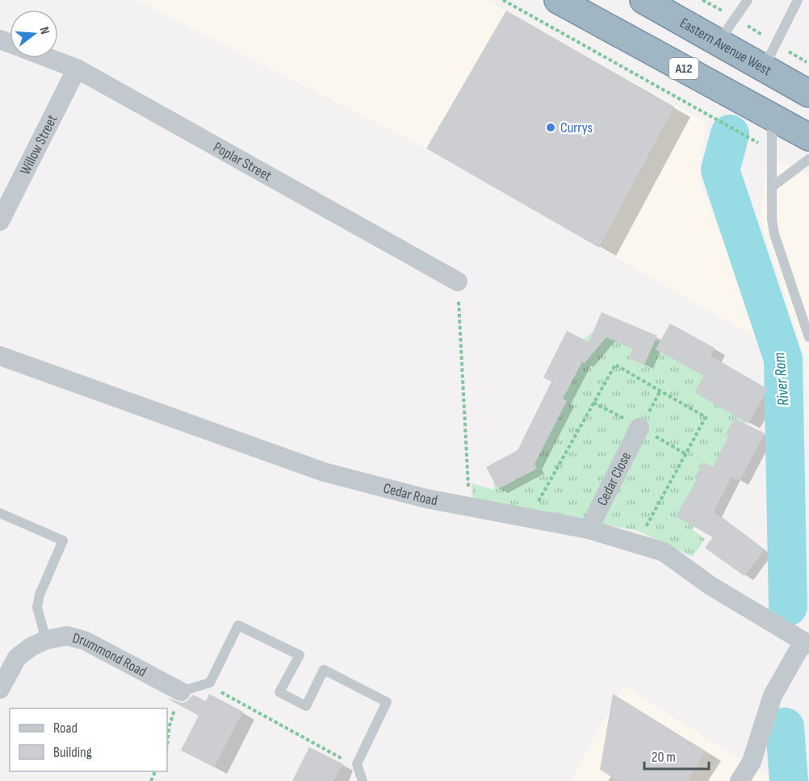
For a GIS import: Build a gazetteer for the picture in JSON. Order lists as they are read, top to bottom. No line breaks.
{"streets":{"highway":["Eastern Avenue West","A12"],"street":["Willow Street","Poplar Street","Cedar Close","Cedar Road","Drummond Road"]},"crossings":[["Willow Street","Poplar Street"],["Cedar Close","Cedar Road"]],"water":["River Rom"],"places":["Currys"],"legend":["Road","Building"],"scale_bar":"20 m","north":"right"}
